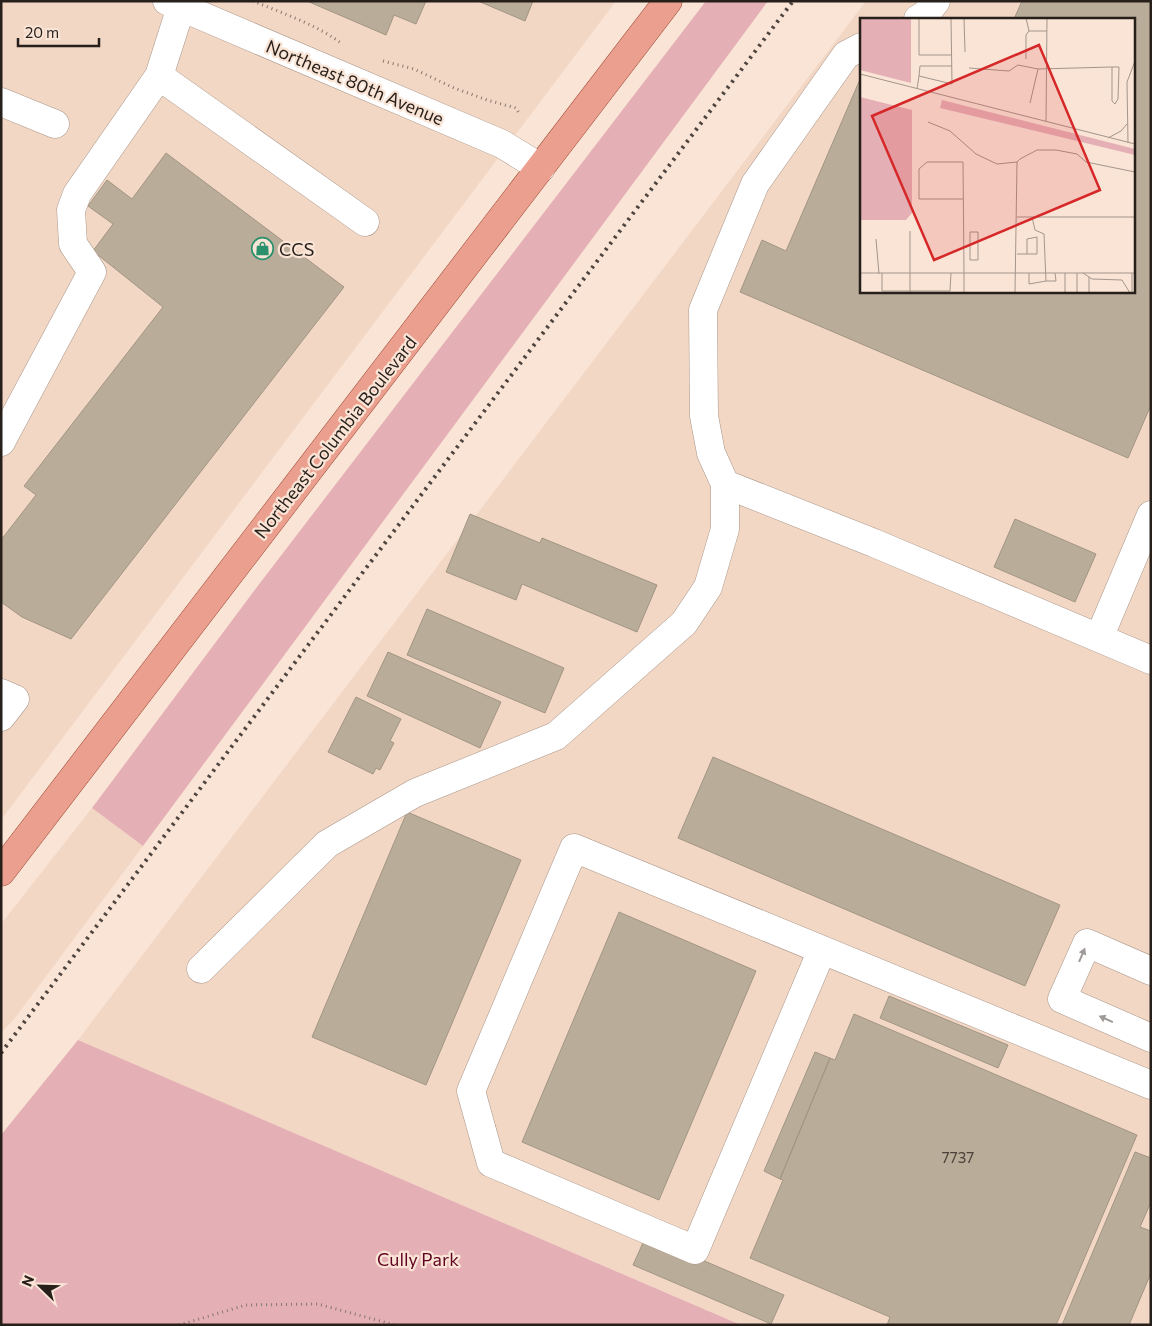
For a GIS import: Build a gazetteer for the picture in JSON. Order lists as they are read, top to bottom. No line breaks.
{"streets":{"main road":["Northeast Columbia Boulevard"],"street":["Northeast 80th Avenue"]},"crossings":[["Northeast 80th Avenue","Northeast Columbia Boulevard"]],"parks":["Cully Park"],"places":{"shop":["CCS"]},"house_numbers":["7737"],"scale_bar":"20 m","north":"top left"}
